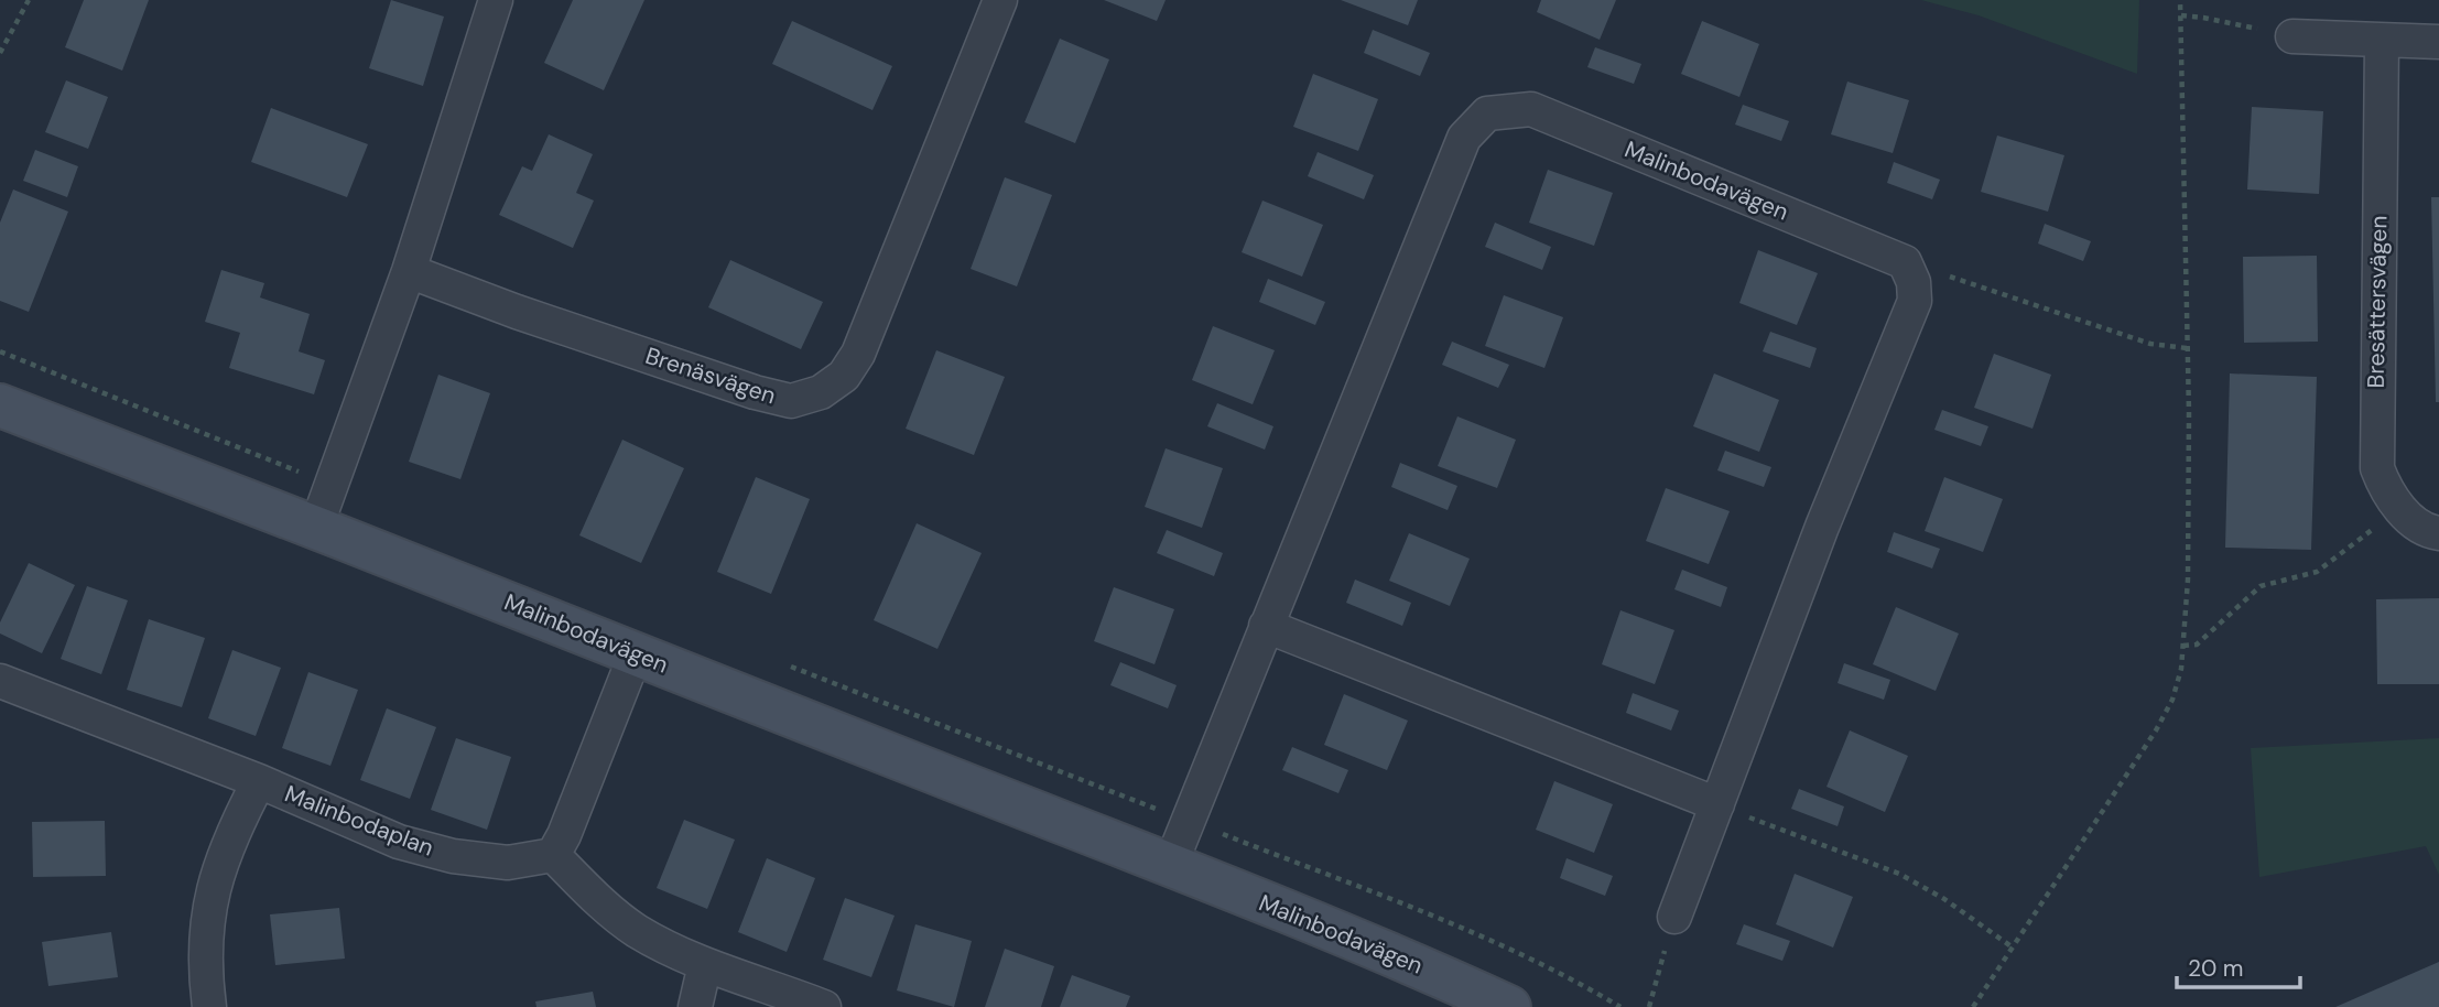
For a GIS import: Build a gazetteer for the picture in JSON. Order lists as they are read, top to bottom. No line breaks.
{"streets":{"street":["Malinbodavägen","Bresättersvägen","Brenäsvägen","Malinbodaplan"]},"scale_bar":"20 m"}
